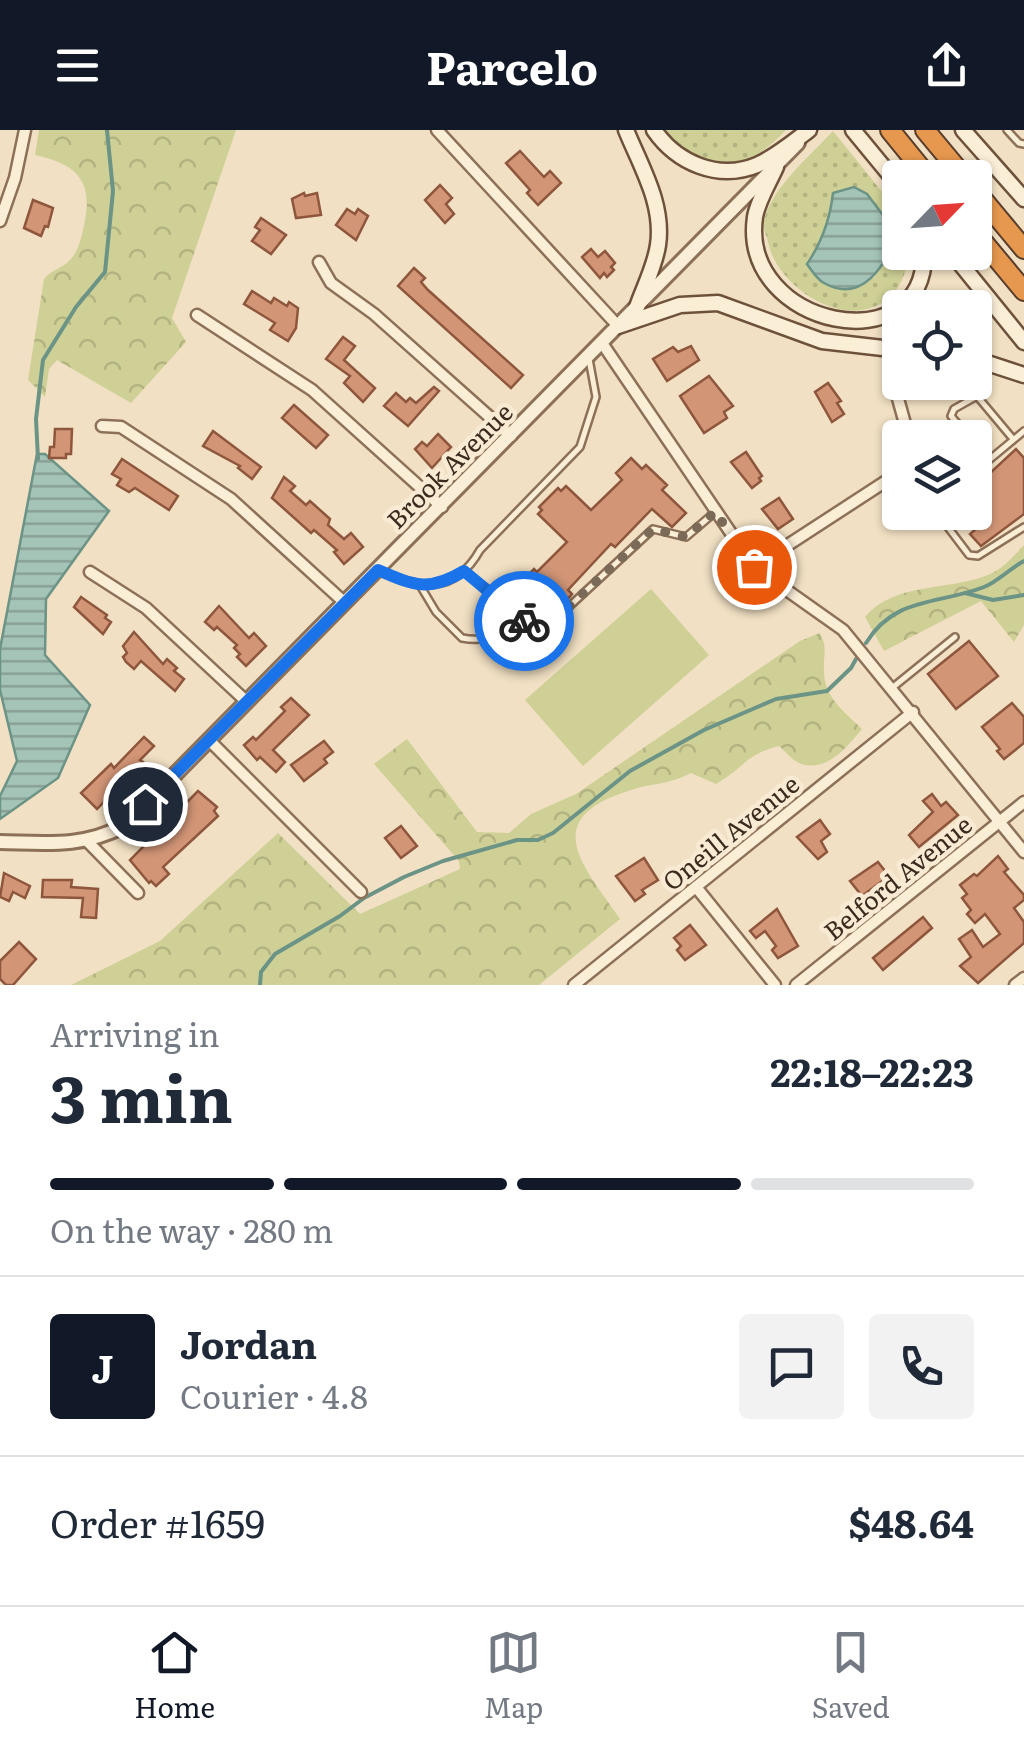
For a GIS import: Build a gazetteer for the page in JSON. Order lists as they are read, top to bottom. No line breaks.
{"streets":{"street":["Brook Avenue","Oneill Avenue","Belford Avenue"]},"north":"top right","page":{"header":"Parcelo","heading":["3 min","Arriving in","22:18–22:23"],"panel":["Jordan","Courier · 4.8","Order #1659","$48.64"],"bar":"On the way · 280 m","round":"J","tabs":["Home","Map","Saved"]}}
